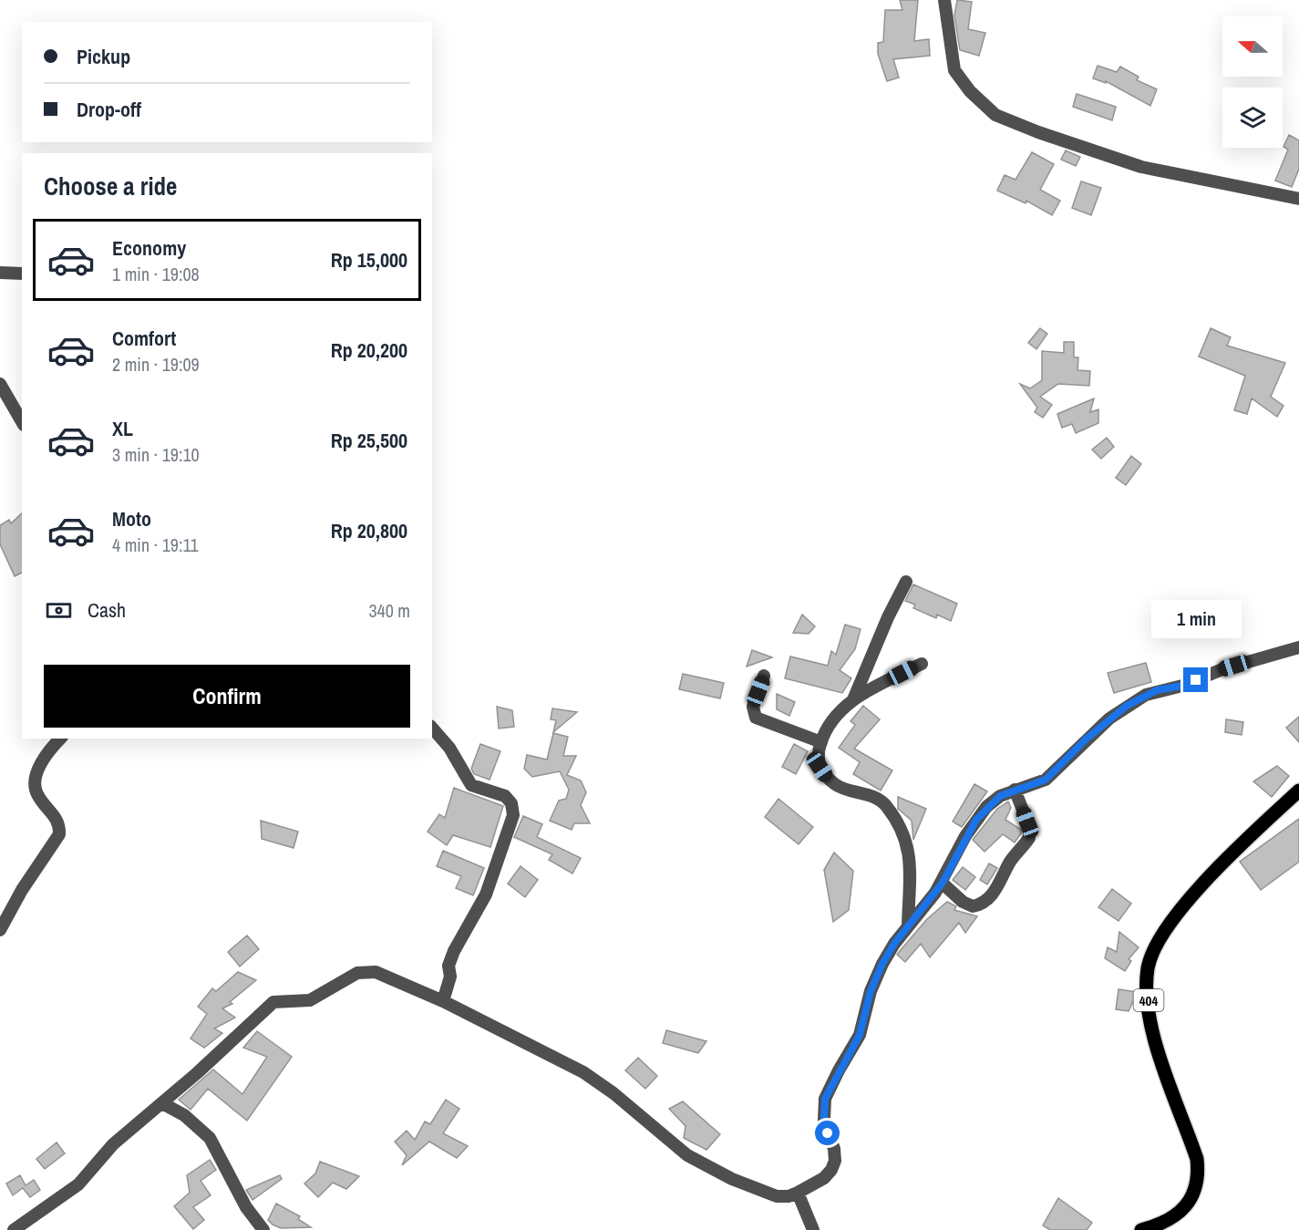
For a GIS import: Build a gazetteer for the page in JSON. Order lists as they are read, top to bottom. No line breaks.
{"streets":{"main road":["404"]},"north":"left","page":{"banner":["Pickup","Drop-off"],"heading":"Choose a ride","list":[{"name":"Economy","note":"1 min · 19:08","value":"Rp 15,000"},{"name":"Comfort","note":"2 min · 19:09","value":"Rp 20,200"},{"name":"XL","note":"3 min · 19:10","value":"Rp 25,500"},{"name":"Moto","note":"4 min · 19:11","value":"Rp 20,800"}],"pay":["Cash","340 m"],"bubble":"1 min","buttons":"Confirm"}}
